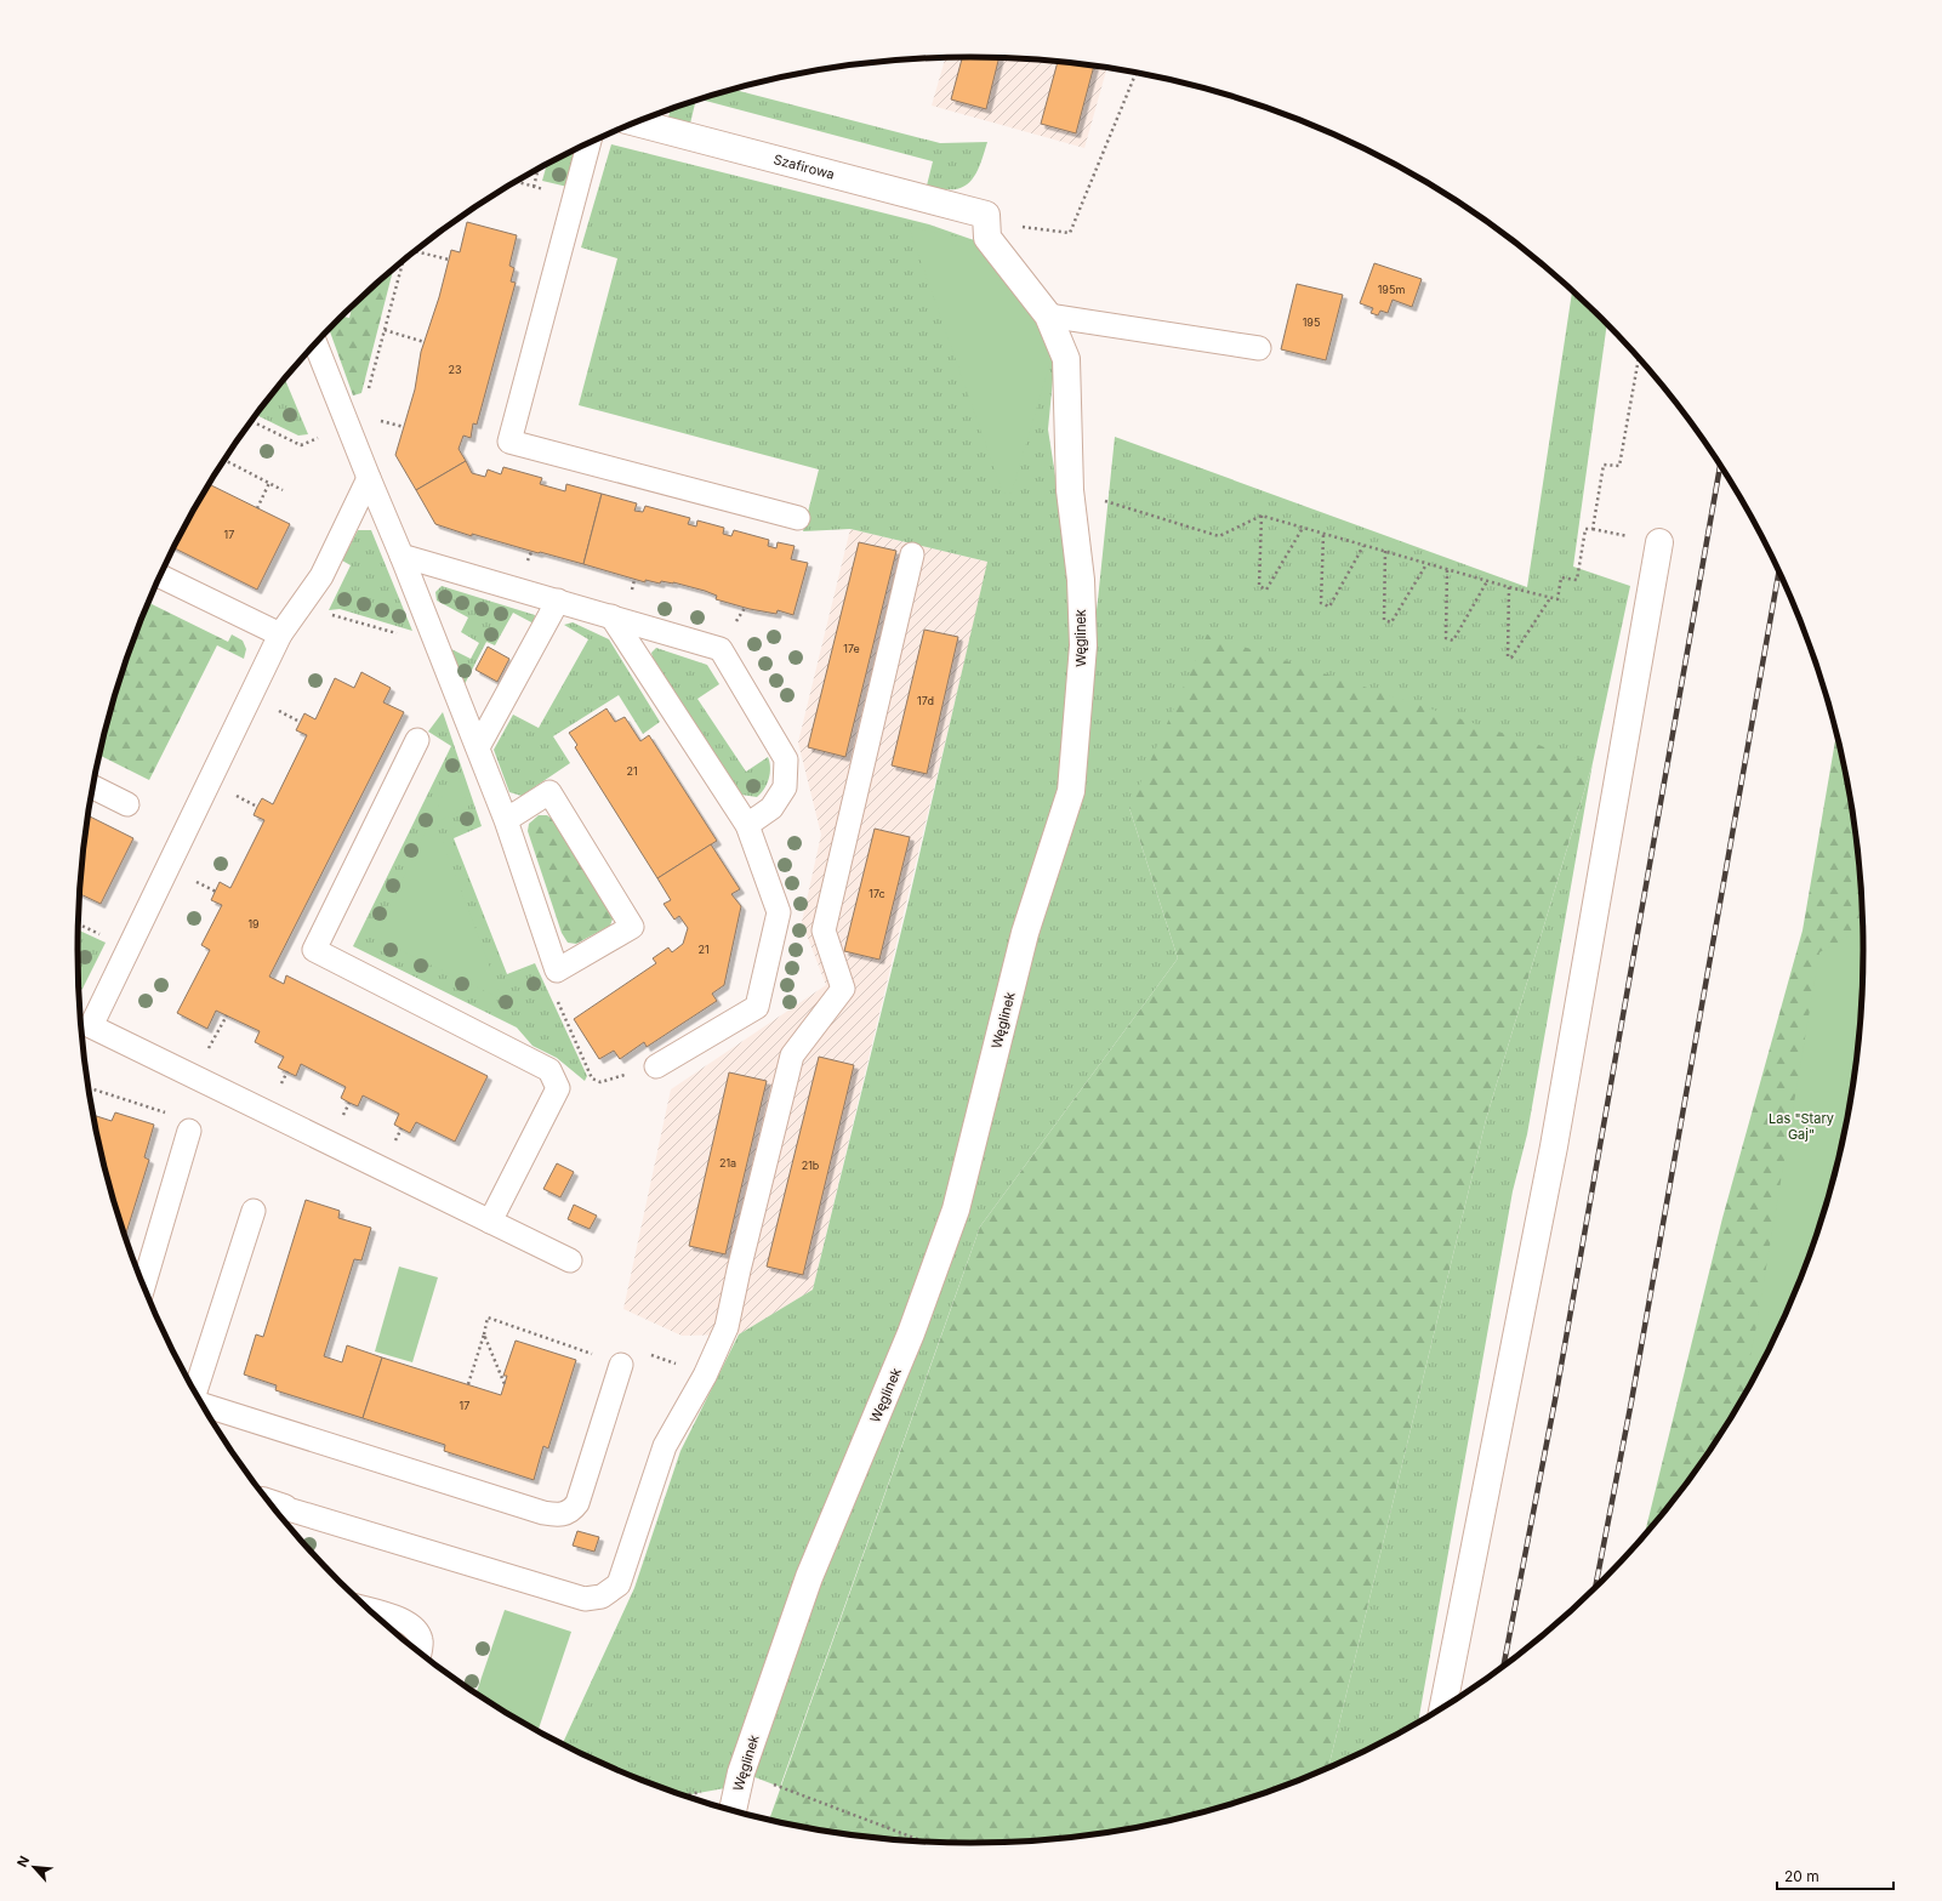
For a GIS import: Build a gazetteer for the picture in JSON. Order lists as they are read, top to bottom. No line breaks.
{"streets":{"street":["Szafirowa","Węglinek"]},"crossings":[["Szafirowa","Węglinek"]],"parks":["Las \"Stary Gaj\""],"house_numbers":["195m","195","23","17","17e","17d","21","17c","19","21","21a","21b","17"],"scale_bar":"20 m","north":"top left"}
